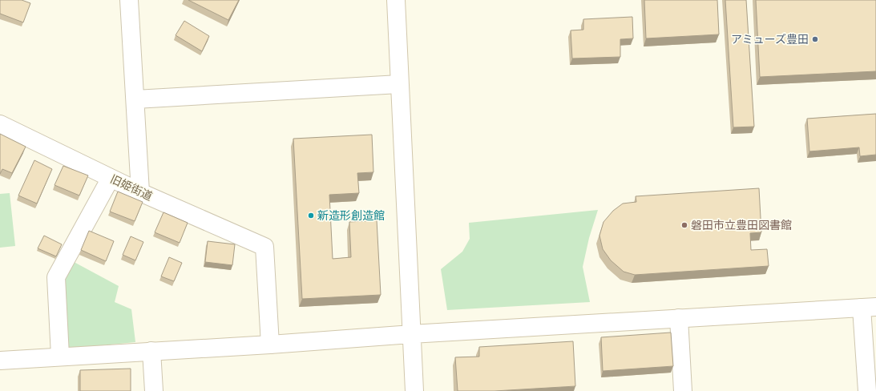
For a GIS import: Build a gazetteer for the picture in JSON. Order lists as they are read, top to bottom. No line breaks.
{"streets":{"street":["旧姫街道"]},"places":["アミューズ豊田","新造形創造館","磐田市立豊田図書館"]}
